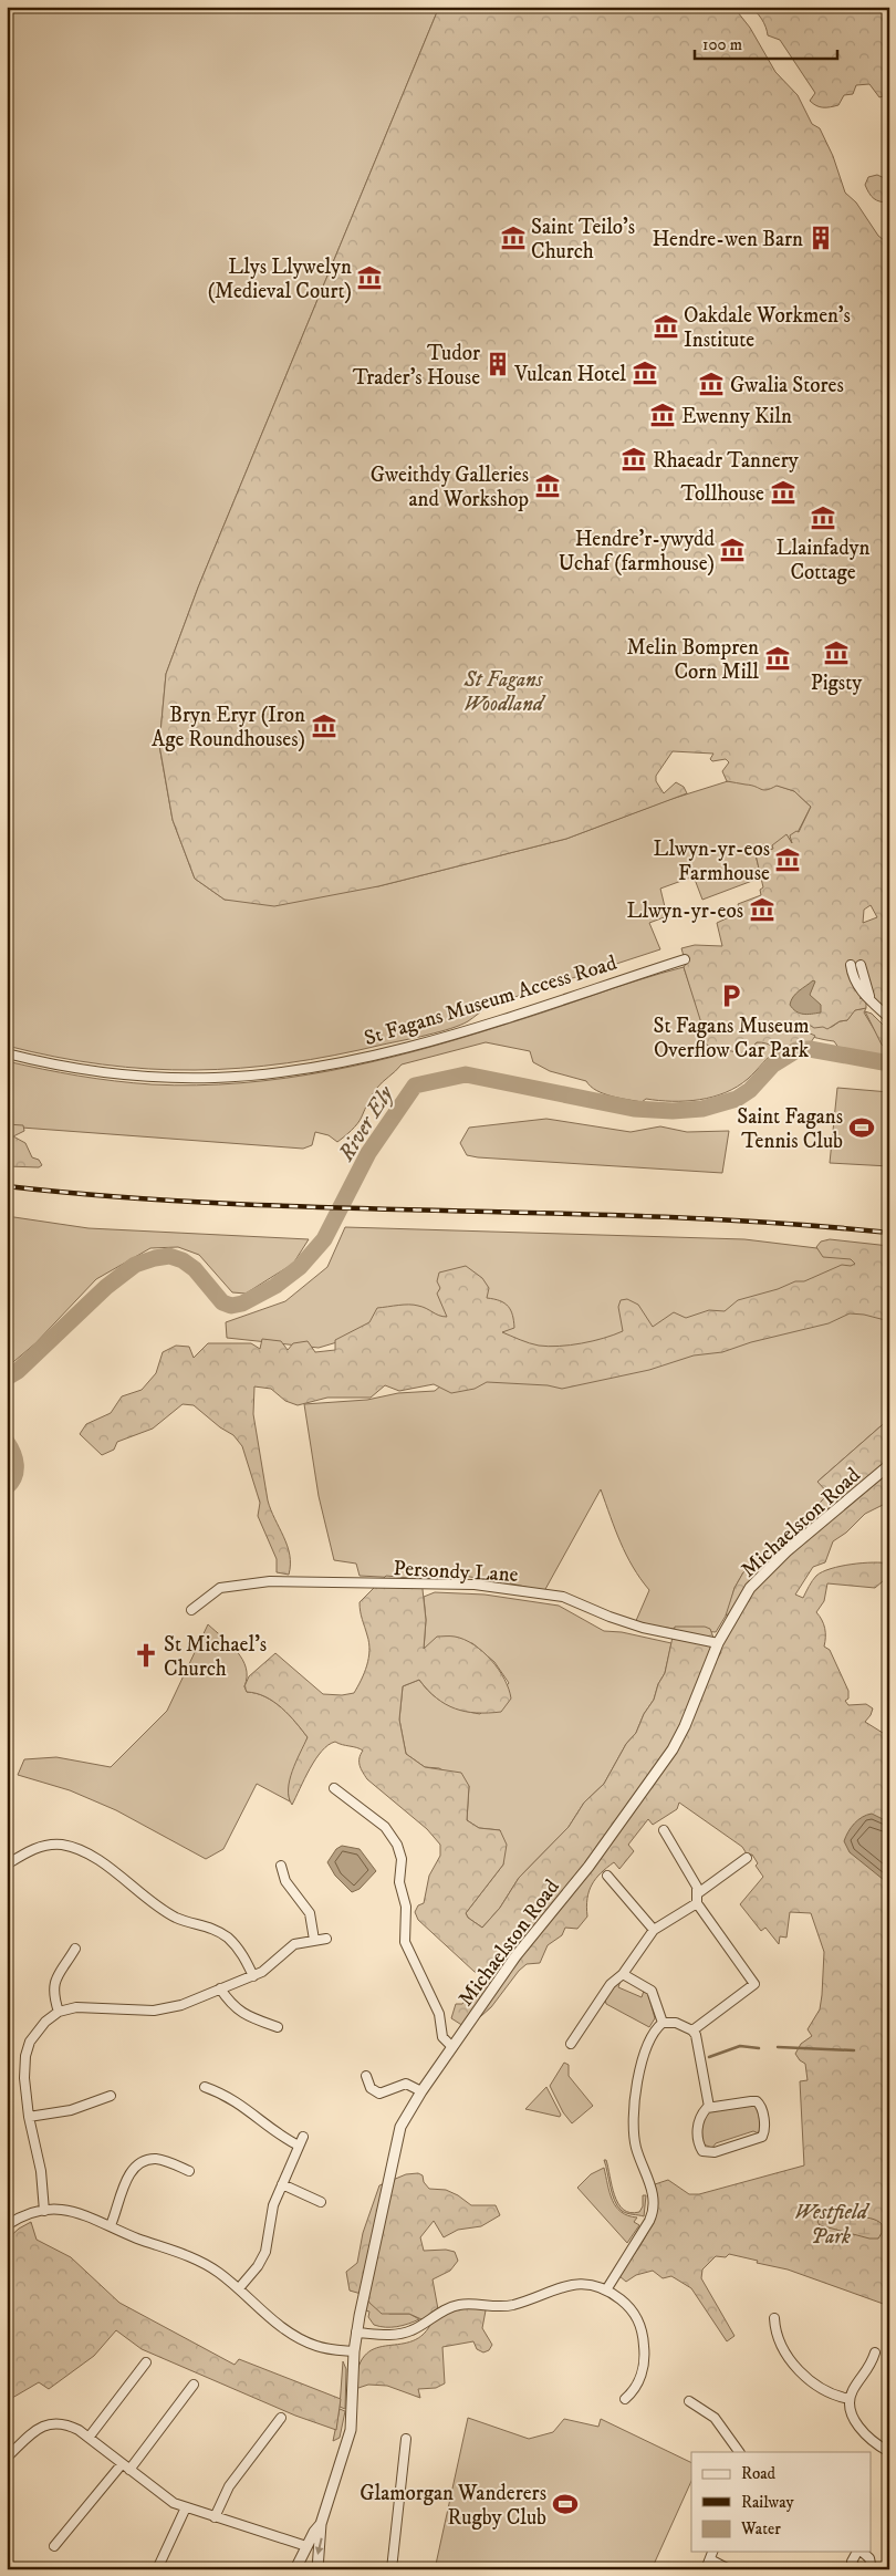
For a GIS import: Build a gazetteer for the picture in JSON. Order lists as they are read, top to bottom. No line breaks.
{"streets":{"street":["St Fagans Museum Access Road","Michaelston Road","Persondy Lane"]},"crossings":[["Michaelston Road","Persondy Lane"]],"water":["River Ely"],"parks":["St Fagans Woodland","Westfield Park"],"places":{"museum":["Saint Teilo's Church","Llys Llywelyn (Medieval Court)","Oakdale Workmen's Institute","Vulcan Hotel","Gwalia Stores","Ewenny Kiln","Rhaeadr Tannery","Gweithdy Galleries and Workshop","Tollhouse","Llainfadyn Cottage","Hendre'r-ywydd Uchaf (farmhouse)","Pigsty","Melin Bompren Corn Mill","Bryn Eryr (Iron Age Roundhouses)","Llwyn-yr-eos Farmhouse","Llwyn-yr-eos"],"building":["Hendre-wen Barn","Tudor Trader's House"],"parking":["St Fagans Museum Overflow Car Park"],"sports":["Saint Fagans Tennis Club","Glamorgan Wanderers Rugby Club"],"church":["St Michael's Church"]},"legend":["Road","Railway","Water"],"scale_bar":"100 m"}
